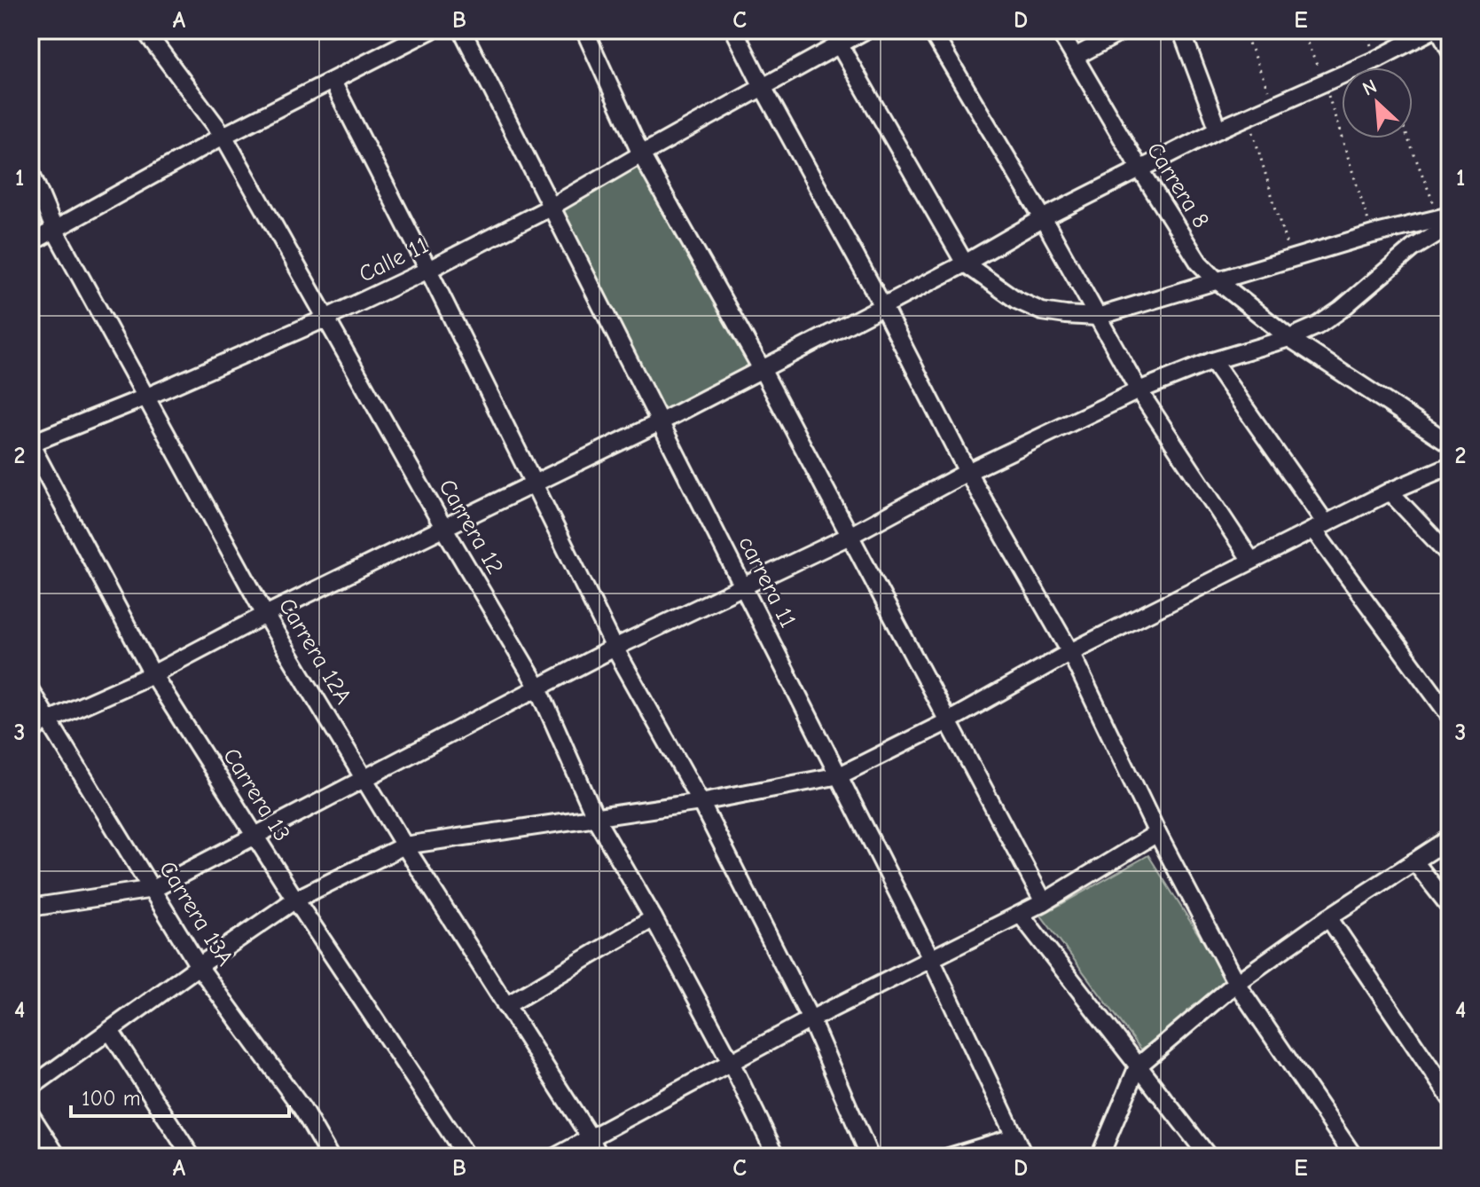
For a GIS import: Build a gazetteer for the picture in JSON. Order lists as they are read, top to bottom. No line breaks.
{"streets":{"street":["Carrera 8","Calle 11","Carrera 12","carrera 11","Carrera 12A","Carrera 13","Carrera 13A"]},"crossings":[["Calle 11","Carrera 12"],["Calle 11","carrera 11"],["Calle 11","Carrera 12A"],["Calle 11","Carrera 13"]],"scale_bar":"100 m","north":"top left","grid":{"columns":["A","B","C","D","E"],"rows":["1","2","3","4"]}}
